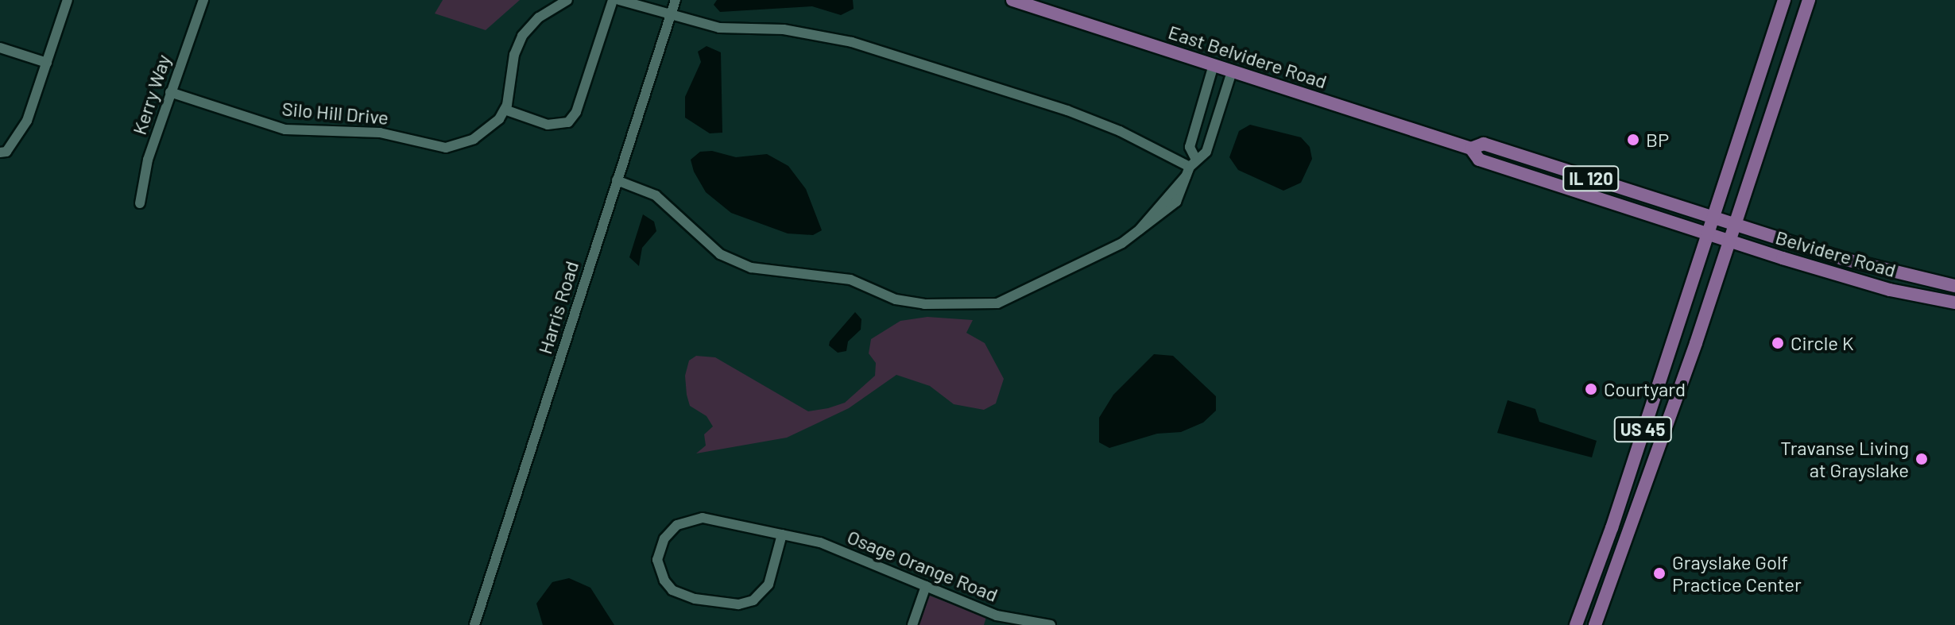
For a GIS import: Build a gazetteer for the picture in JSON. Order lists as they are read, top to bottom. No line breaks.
{"streets":{"main road":["East Belvidere Road","IL 120","Belvidere Road","US 45"],"street":["Kerry Way","Silo Hill Drive","Harris Road","Osage Orange Road"]},"crossings":[["East Belvidere Road","Belvidere Road"],["East Belvidere Road","US 45"],["Kerry Way","Silo Hill Drive"],["Belvidere Road","US 45"]],"places":["BP","Circle K","Courtyard","Travanse Living at Grayslake","Grayslake Golf Practice Center"]}
